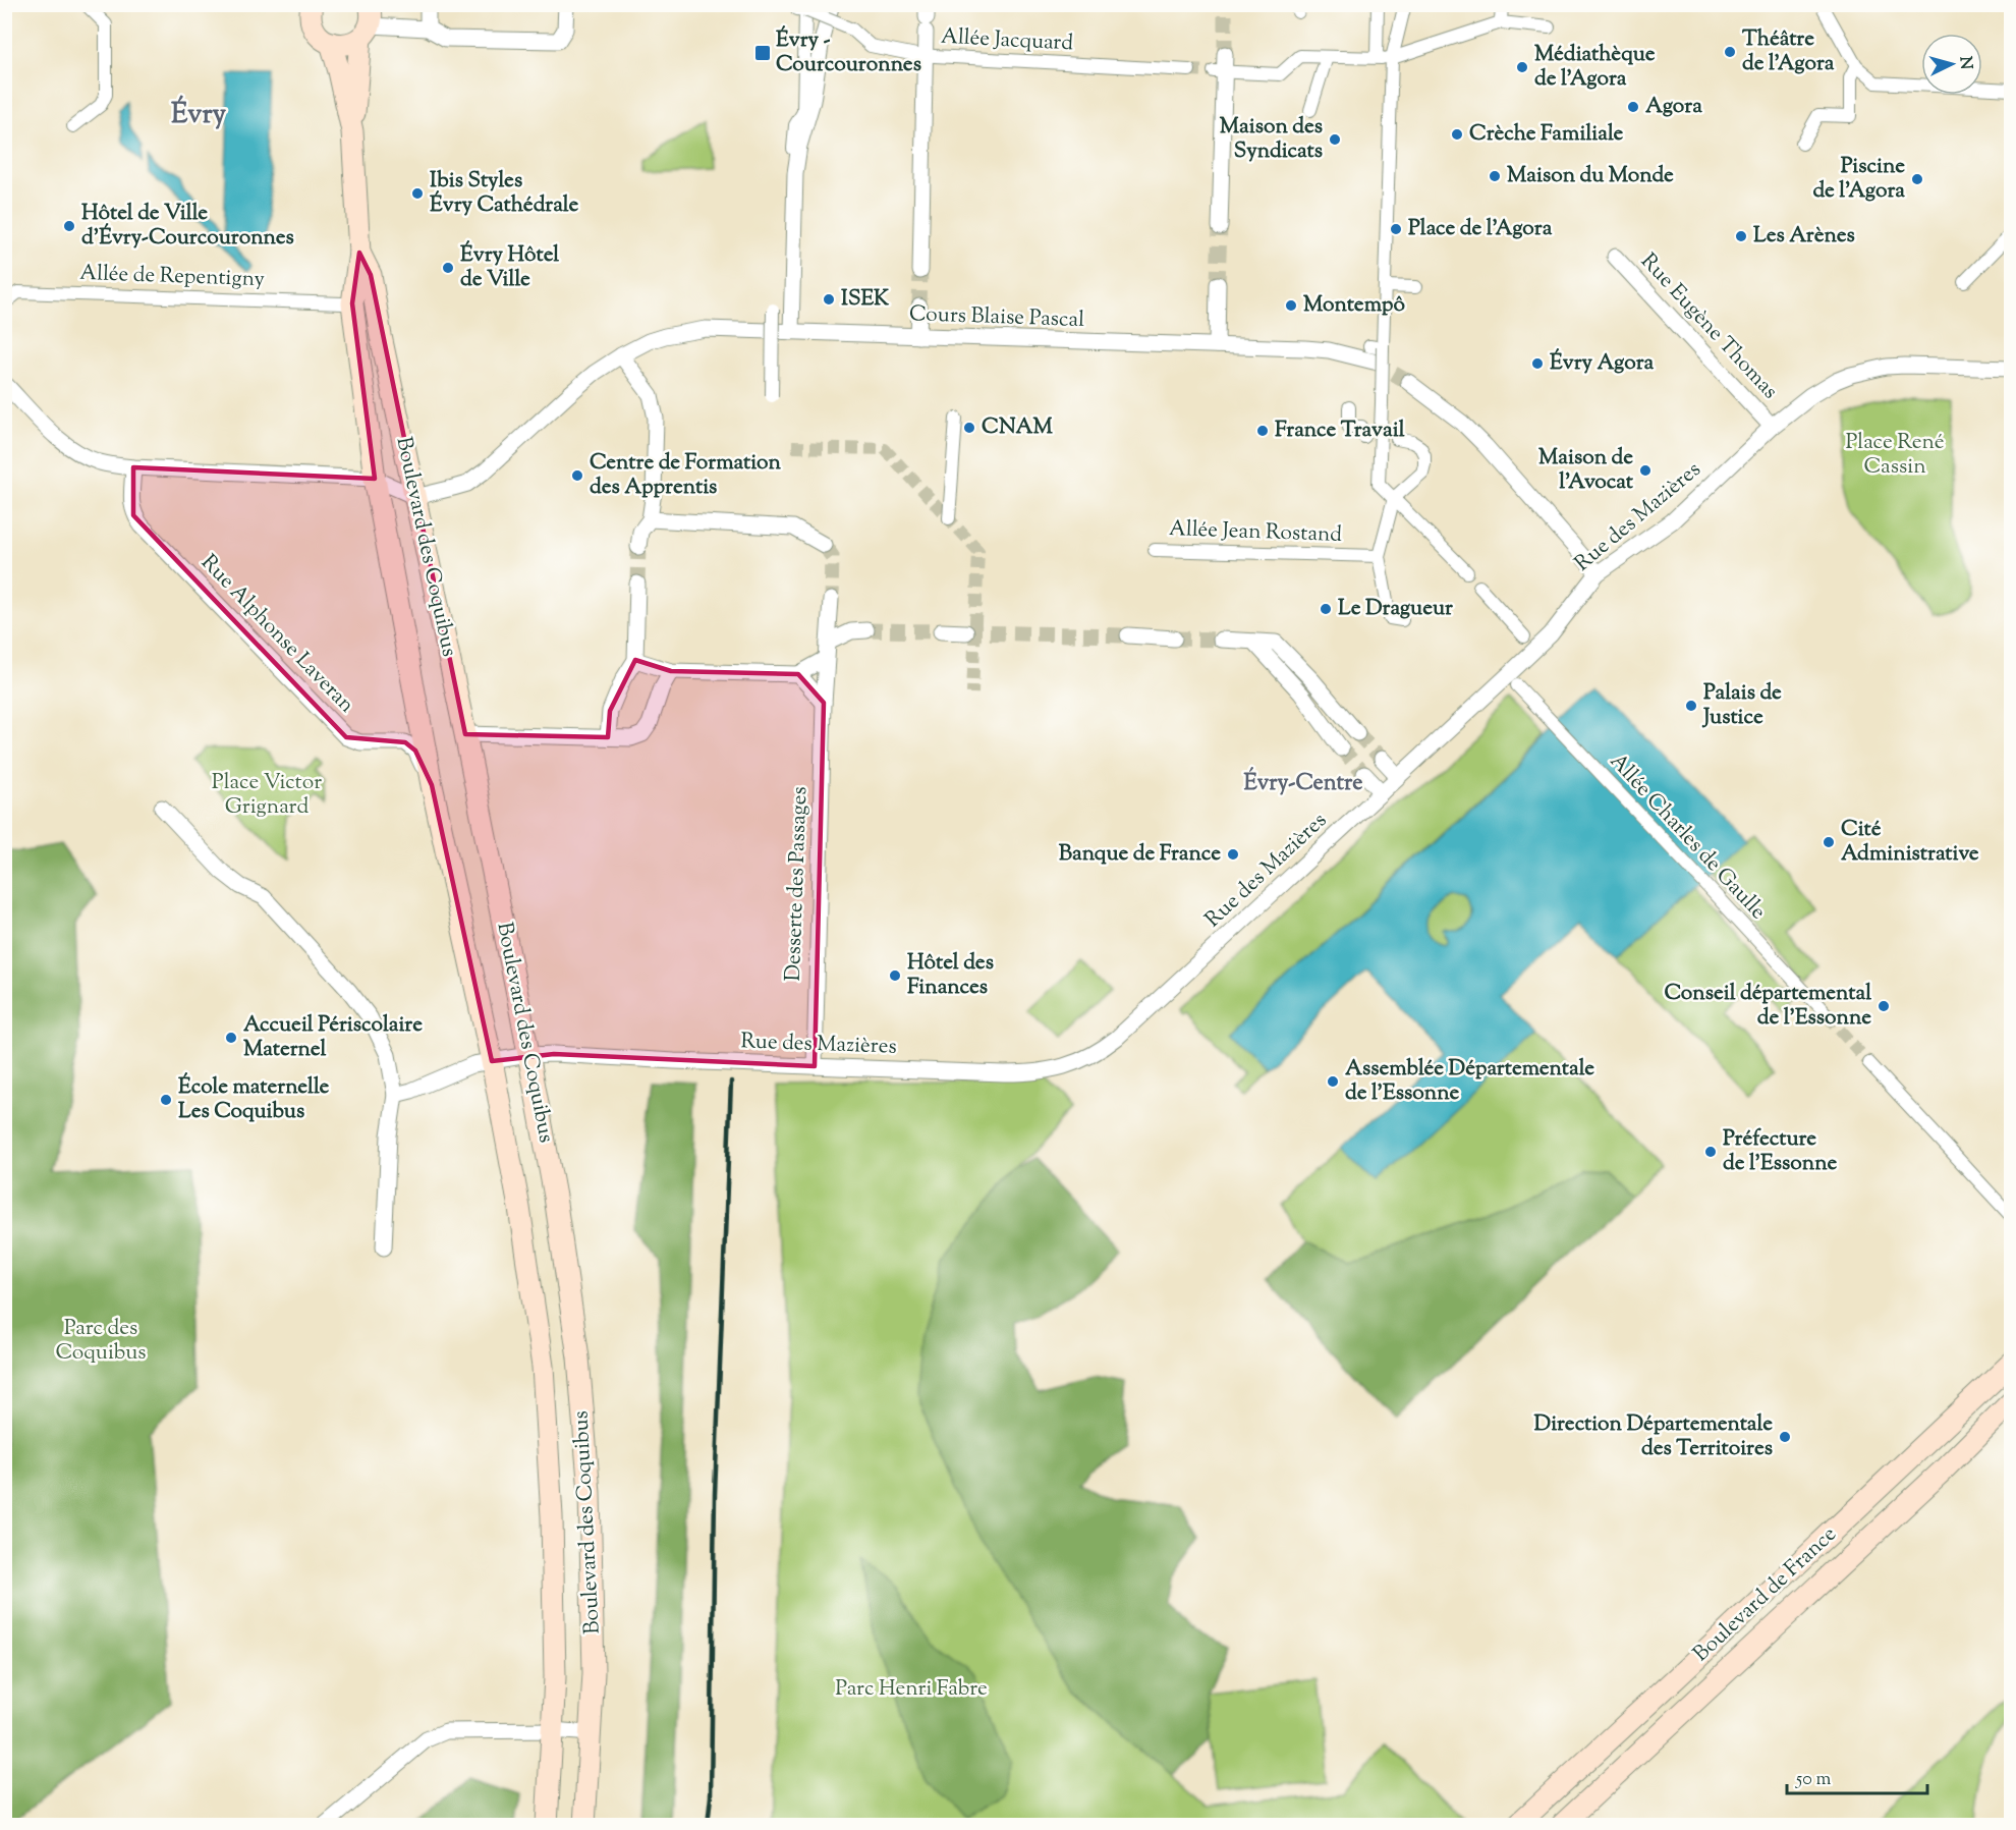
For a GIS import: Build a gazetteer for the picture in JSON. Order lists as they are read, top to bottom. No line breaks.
{"streets":{"main road":["Boulevard des Coquibus","Boulevard de France"],"street":["Allée Jacquard","Allée de Repentigny","Cours Blaise Pascal","Rue Eugène Thomas","Rue des Mazières","Allée Jean Rostand","Rue Alphonse Laveran","Allée Charles de Gaulle","Desserte des Passages"]},"crossings":[["Cours Blaise Pascal","Boulevard des Coquibus"],["Rue Eugène Thomas","Rue des Mazières"],["Rue des Mazières","Boulevard des Coquibus"],["Rue des Mazières","Desserte des Passages"],["Boulevard des Coquibus","Rue Alphonse Laveran"]],"districts":["Évry","Évry-Centre"],"parks":["Place René Cassin","Place Victor Grignard","Parc des Coquibus","Parc Henri Fabre"],"places":{"other":["Théâtre de l'Agora","Médiathèque de l'Agora","Agora","Crèche Familiale","Maison des Syndicats","Maison du Monde","Piscine de l'Agora","Ibis Styles Évry Cathédrale","Hôtel de Ville d’Évry-Courcouronnes","Place de l'Agora","Les Arènes","Évry Hôtel de Ville","ISEK","Montempô","Évry Agora","CNAM","France Travail","Maison de l'Avocat","Centre de Formation des Apprentis","Le Dragueur","Palais de Justice","Cité Administrative","Banque de France","Hôtel des Finances","Conseil départemental de l'Essonne","Accueil Périscolaire Maternel","Assemblée Départementale de l'Essonne","École maternelle Les Coquibus","Préfecture de l'Essonne","Direction Départementale des Territoires"],"transit":["Évry - Courcouronnes"]},"scale_bar":"50 m","north":"right"}
